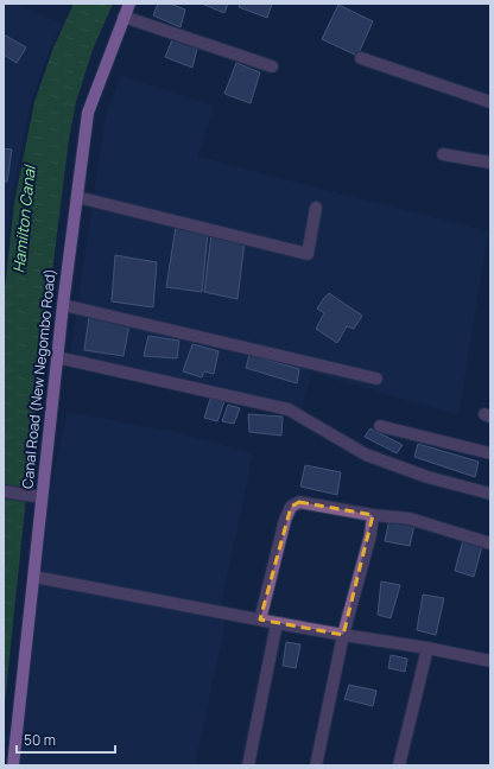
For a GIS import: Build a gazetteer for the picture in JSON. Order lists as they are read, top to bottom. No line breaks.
{"streets":{"main road":["Canal Road (New Negombo Road)"]},"water":["Hamilton Canal"],"scale_bar":"50 m"}
